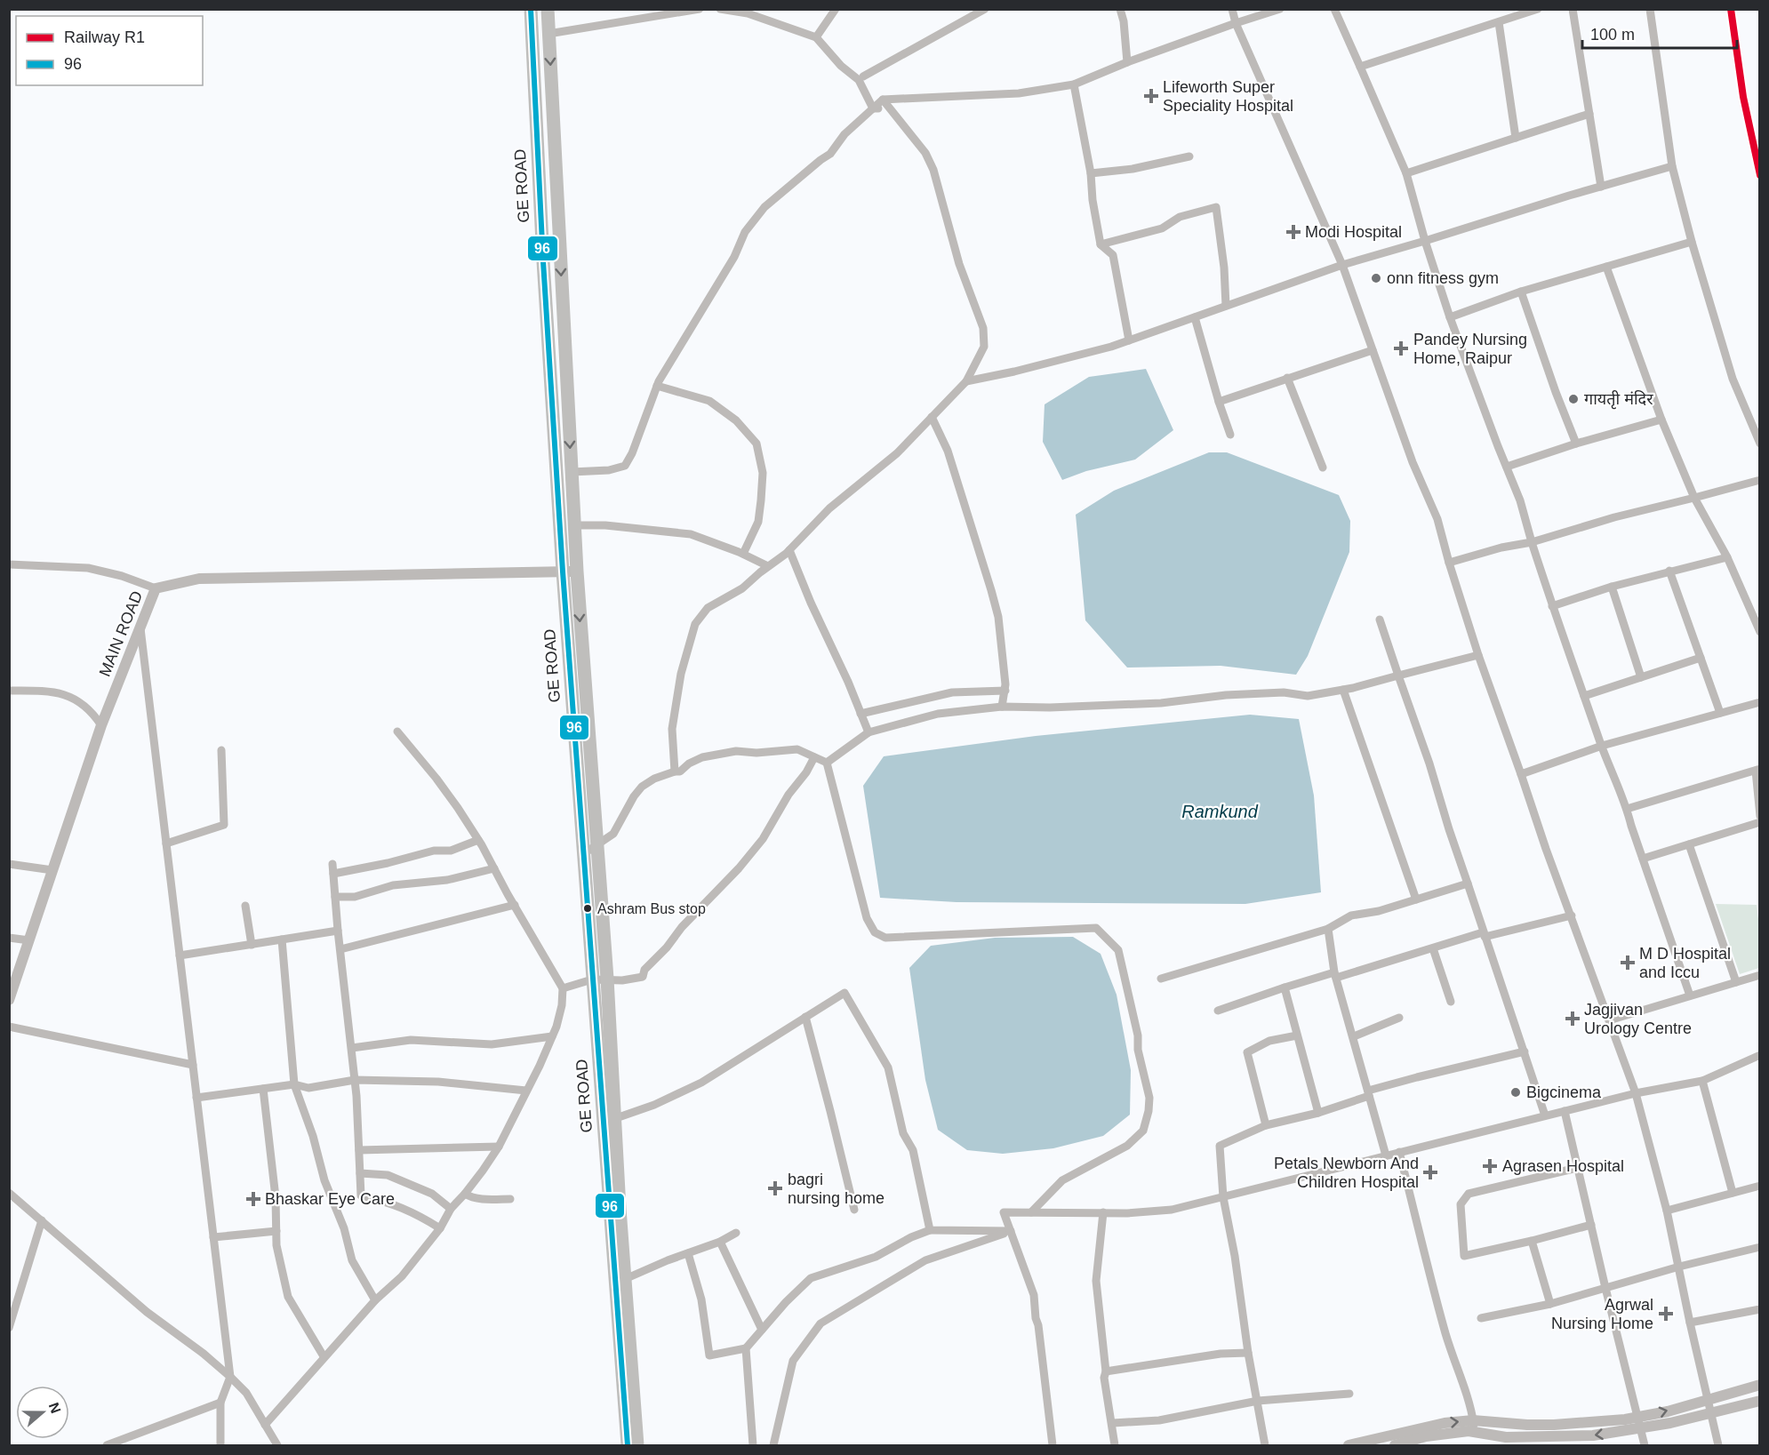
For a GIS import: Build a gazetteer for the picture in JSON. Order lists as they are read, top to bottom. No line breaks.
{"streets":{"main road":["GE ROAD"],"street":["MAIN ROAD"]},"crossings":[["GE ROAD","MAIN ROAD"]],"water":["Ramkund"],"places":{"health":["Lifeworth Super Speciality Hospital","Modi Hospital","Pandey Nursing Home, Raipur","M D Hospital and Iccu","Jagjivan Urology Centre","Agrasen Hospital","Petals Newborn And Children Hospital","bagri nursing home","Bhaskar Eye Care","Agrwal Nursing Home"],"other":["onn fitness gym","गायतृी मंदिर","Ashram Bus stop","Bigcinema"]},"lines":["rail line R1","transit line 96"],"legend":["Railway R1","96"],"scale_bar":"100 m","north":"right"}
